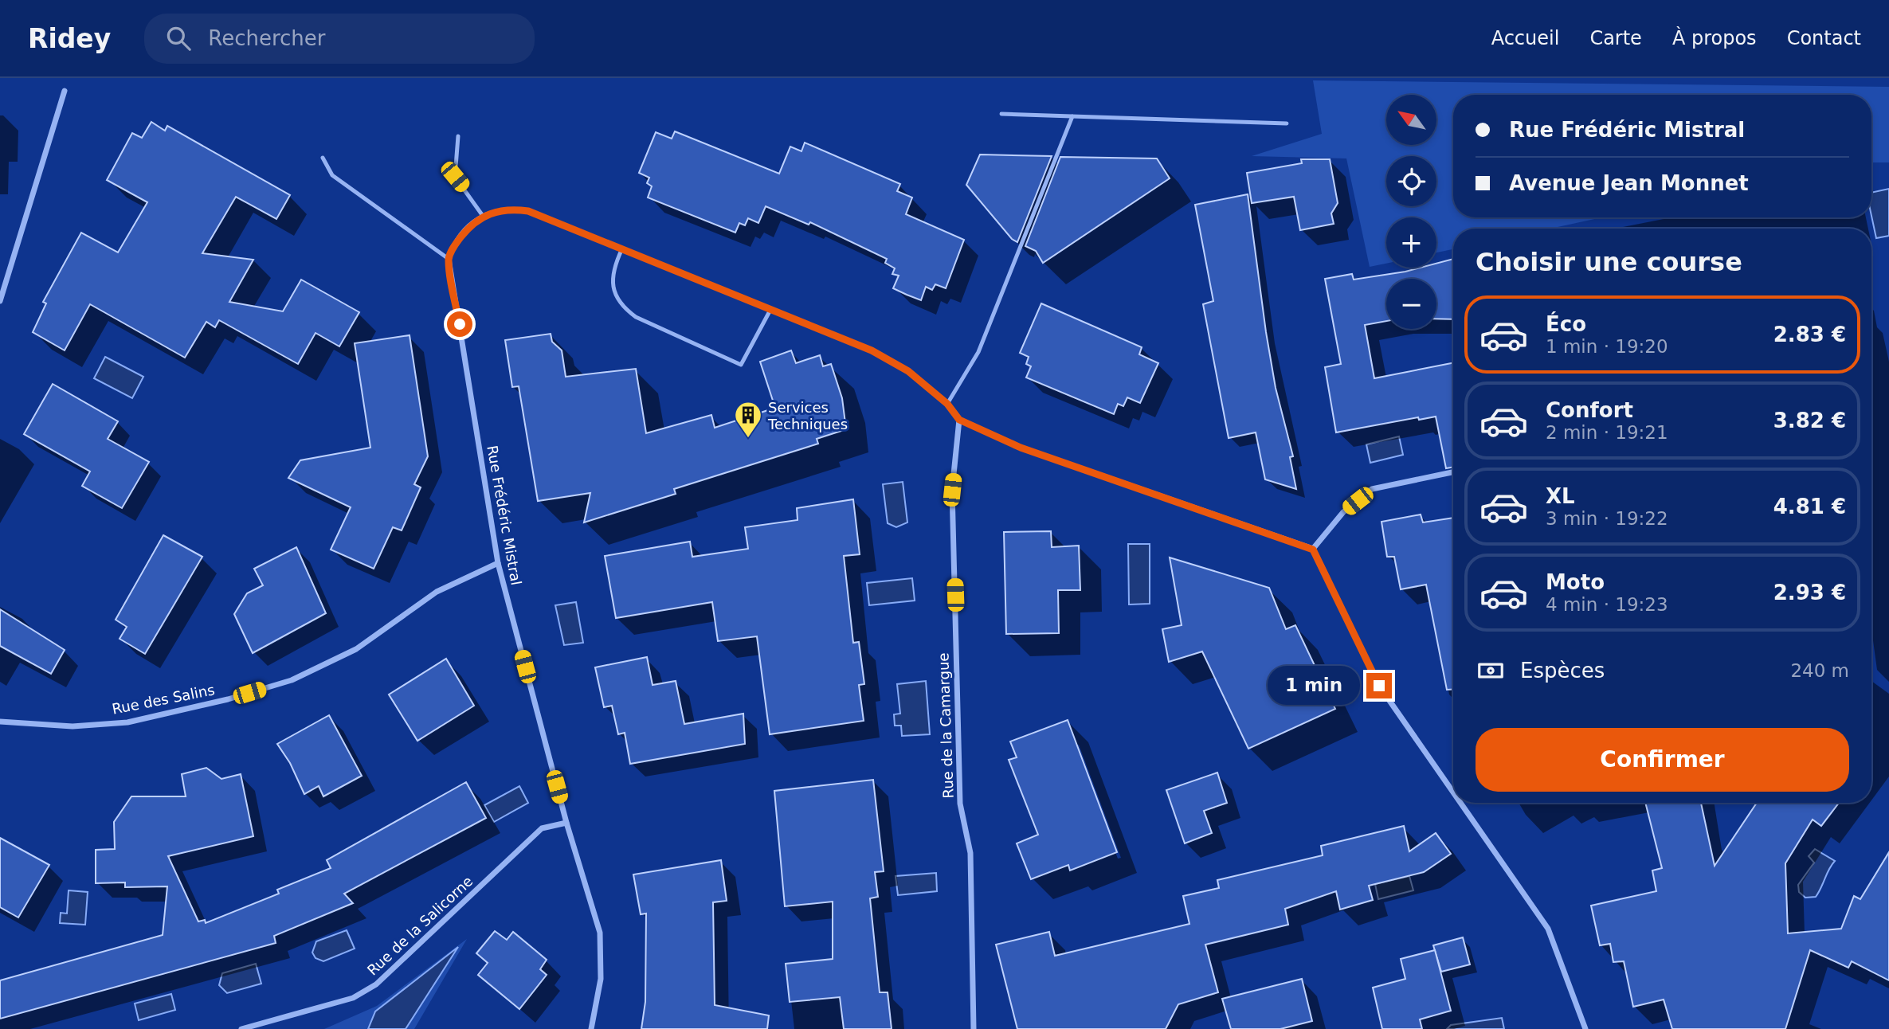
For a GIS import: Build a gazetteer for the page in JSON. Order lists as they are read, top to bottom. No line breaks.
{"streets":{"street":["Rue Frédéric Mistral","Rue des Salins","Rue de la Camargue","Rue de la Salicorne"]},"crossings":[["Rue Frédéric Mistral","Rue des Salins"],["Rue Frédéric Mistral","Rue de la Salicorne"]],"places":{"building":["Services Techniques"]},"north":"top left","page":{"header":"Ridey","search":"Rechercher","nav":["Accueil","Carte","À propos","Contact"],"map_buttons":["+","−"],"banner":["Rue Frédéric Mistral","Avenue Jean Monnet"],"heading":"Choisir une course","list":[{"name":"Éco","note":"1 min · 19:20","value":"2.83 €"},{"name":"Confort","note":"2 min · 19:21","value":"3.82 €"},{"name":"XL","note":"3 min · 19:22","value":"4.81 €"},{"name":"Moto","note":"4 min · 19:23","value":"2.93 €"}],"pay":["Espèces","240 m"],"bubble":"1 min","buttons":"Confirmer"}}
